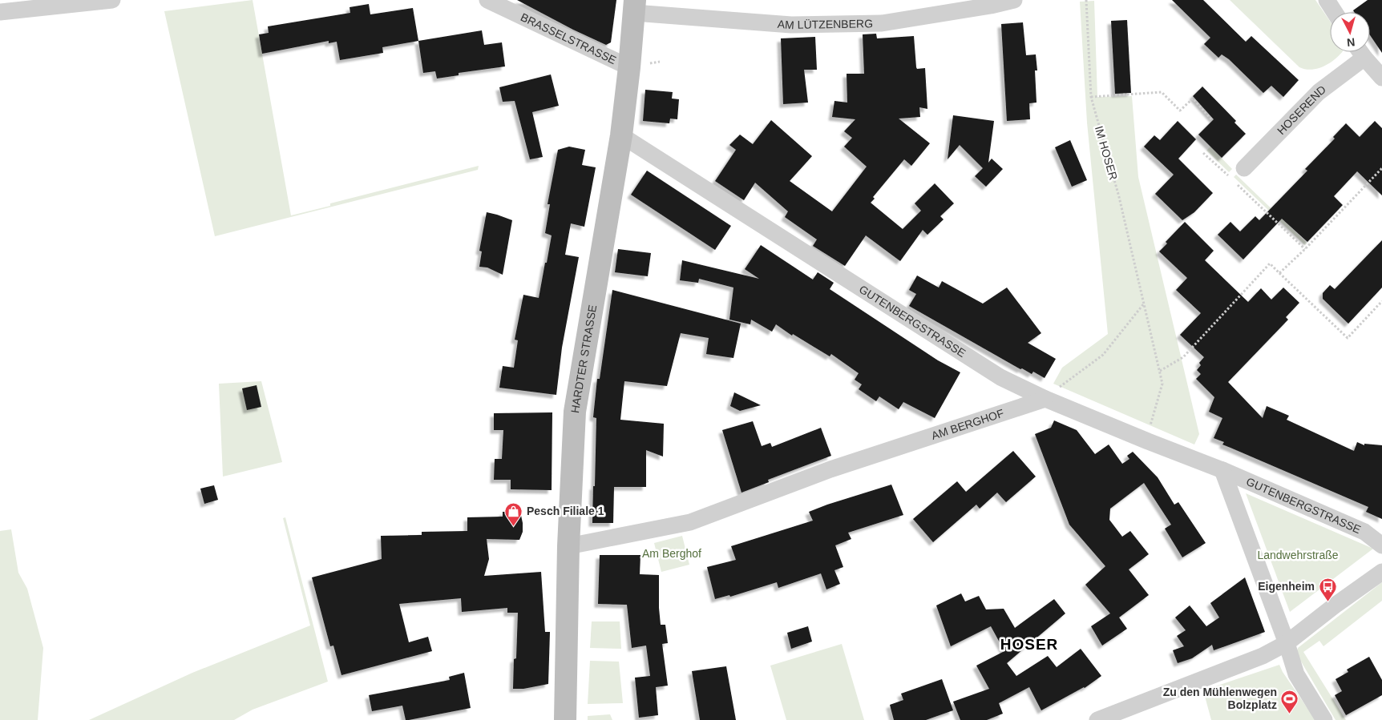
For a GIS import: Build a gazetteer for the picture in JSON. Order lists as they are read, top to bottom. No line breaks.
{"streets":{"main road":["HARDTER STRASSE"],"street":["AM LÜTZENBERG","BRASSELSTRASSE","HOSEREND","GUTENBERGSTRASSE","AM BERGHOF"],"path":["IM HOSER"]},"crossings":[["AM LÜTZENBERG","HARDTER STRASSE"],["BRASSELSTRASSE","HARDTER STRASSE"],["IM HOSER","GUTENBERGSTRASSE"],["GUTENBERGSTRASSE","HARDTER STRASSE"],["GUTENBERGSTRASSE","AM BERGHOF"],["HARDTER STRASSE","AM BERGHOF"]],"districts":["HOSER"],"parks":["Am Berghof","Landwehrstraße"],"places":{"shop":["Pesch Filiale 1"],"bus stop":["Eigenheim"],"sports":["Zu den Mühlenwegen Bolzplatz"]},"north":"bottom"}
